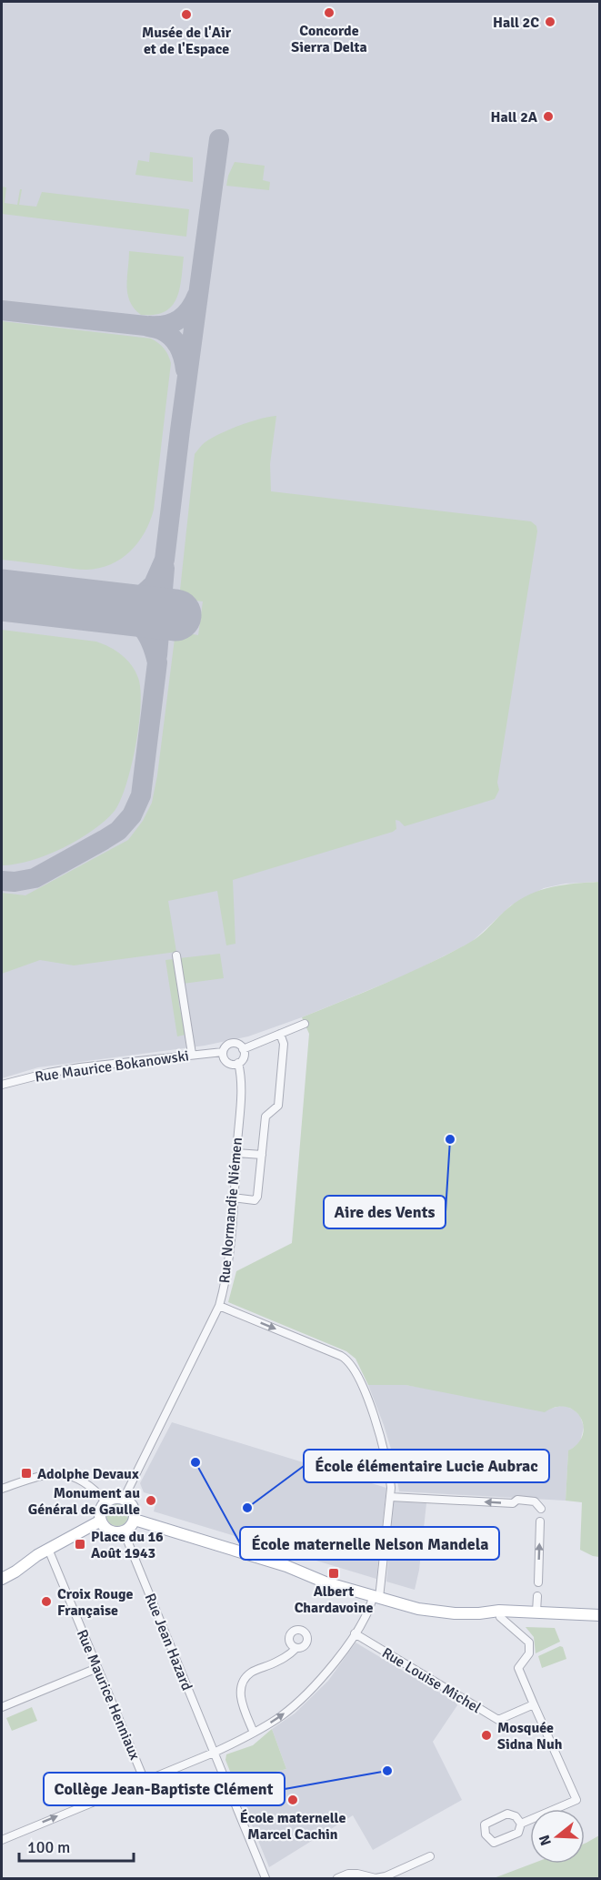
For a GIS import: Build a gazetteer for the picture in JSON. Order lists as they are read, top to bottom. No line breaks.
{"streets":{"street":["Rue Maurice Bokanowski","Rue Normandie Niémen","Rue Jean Hazard","Rue Louise Michel","Rue Maurice Henniaux"]},"crossings":[["Rue Maurice Bokanowski","Rue Normandie Niémen"],["Rue Normandie Niémen","Rue Jean Hazard"]],"places":{"other":["Concorde Sierra Delta","Musée de l'Air et de l'Espace","Hall 2C","Hall 2A","Aire des Vents","École maternelle Nelson Mandela","Monument au Général de Gaulle","École élémentaire Lucie Aubrac","Croix Rouge Française","Mosquée Sidna Nuh","Collège Jean-Baptiste Clément","École maternelle Marcel Cachin"],"transit":["Adolphe Devaux","Place du 16 Août 1943","Albert Chardavoine"]},"scale_bar":"100 m","north":"left"}
